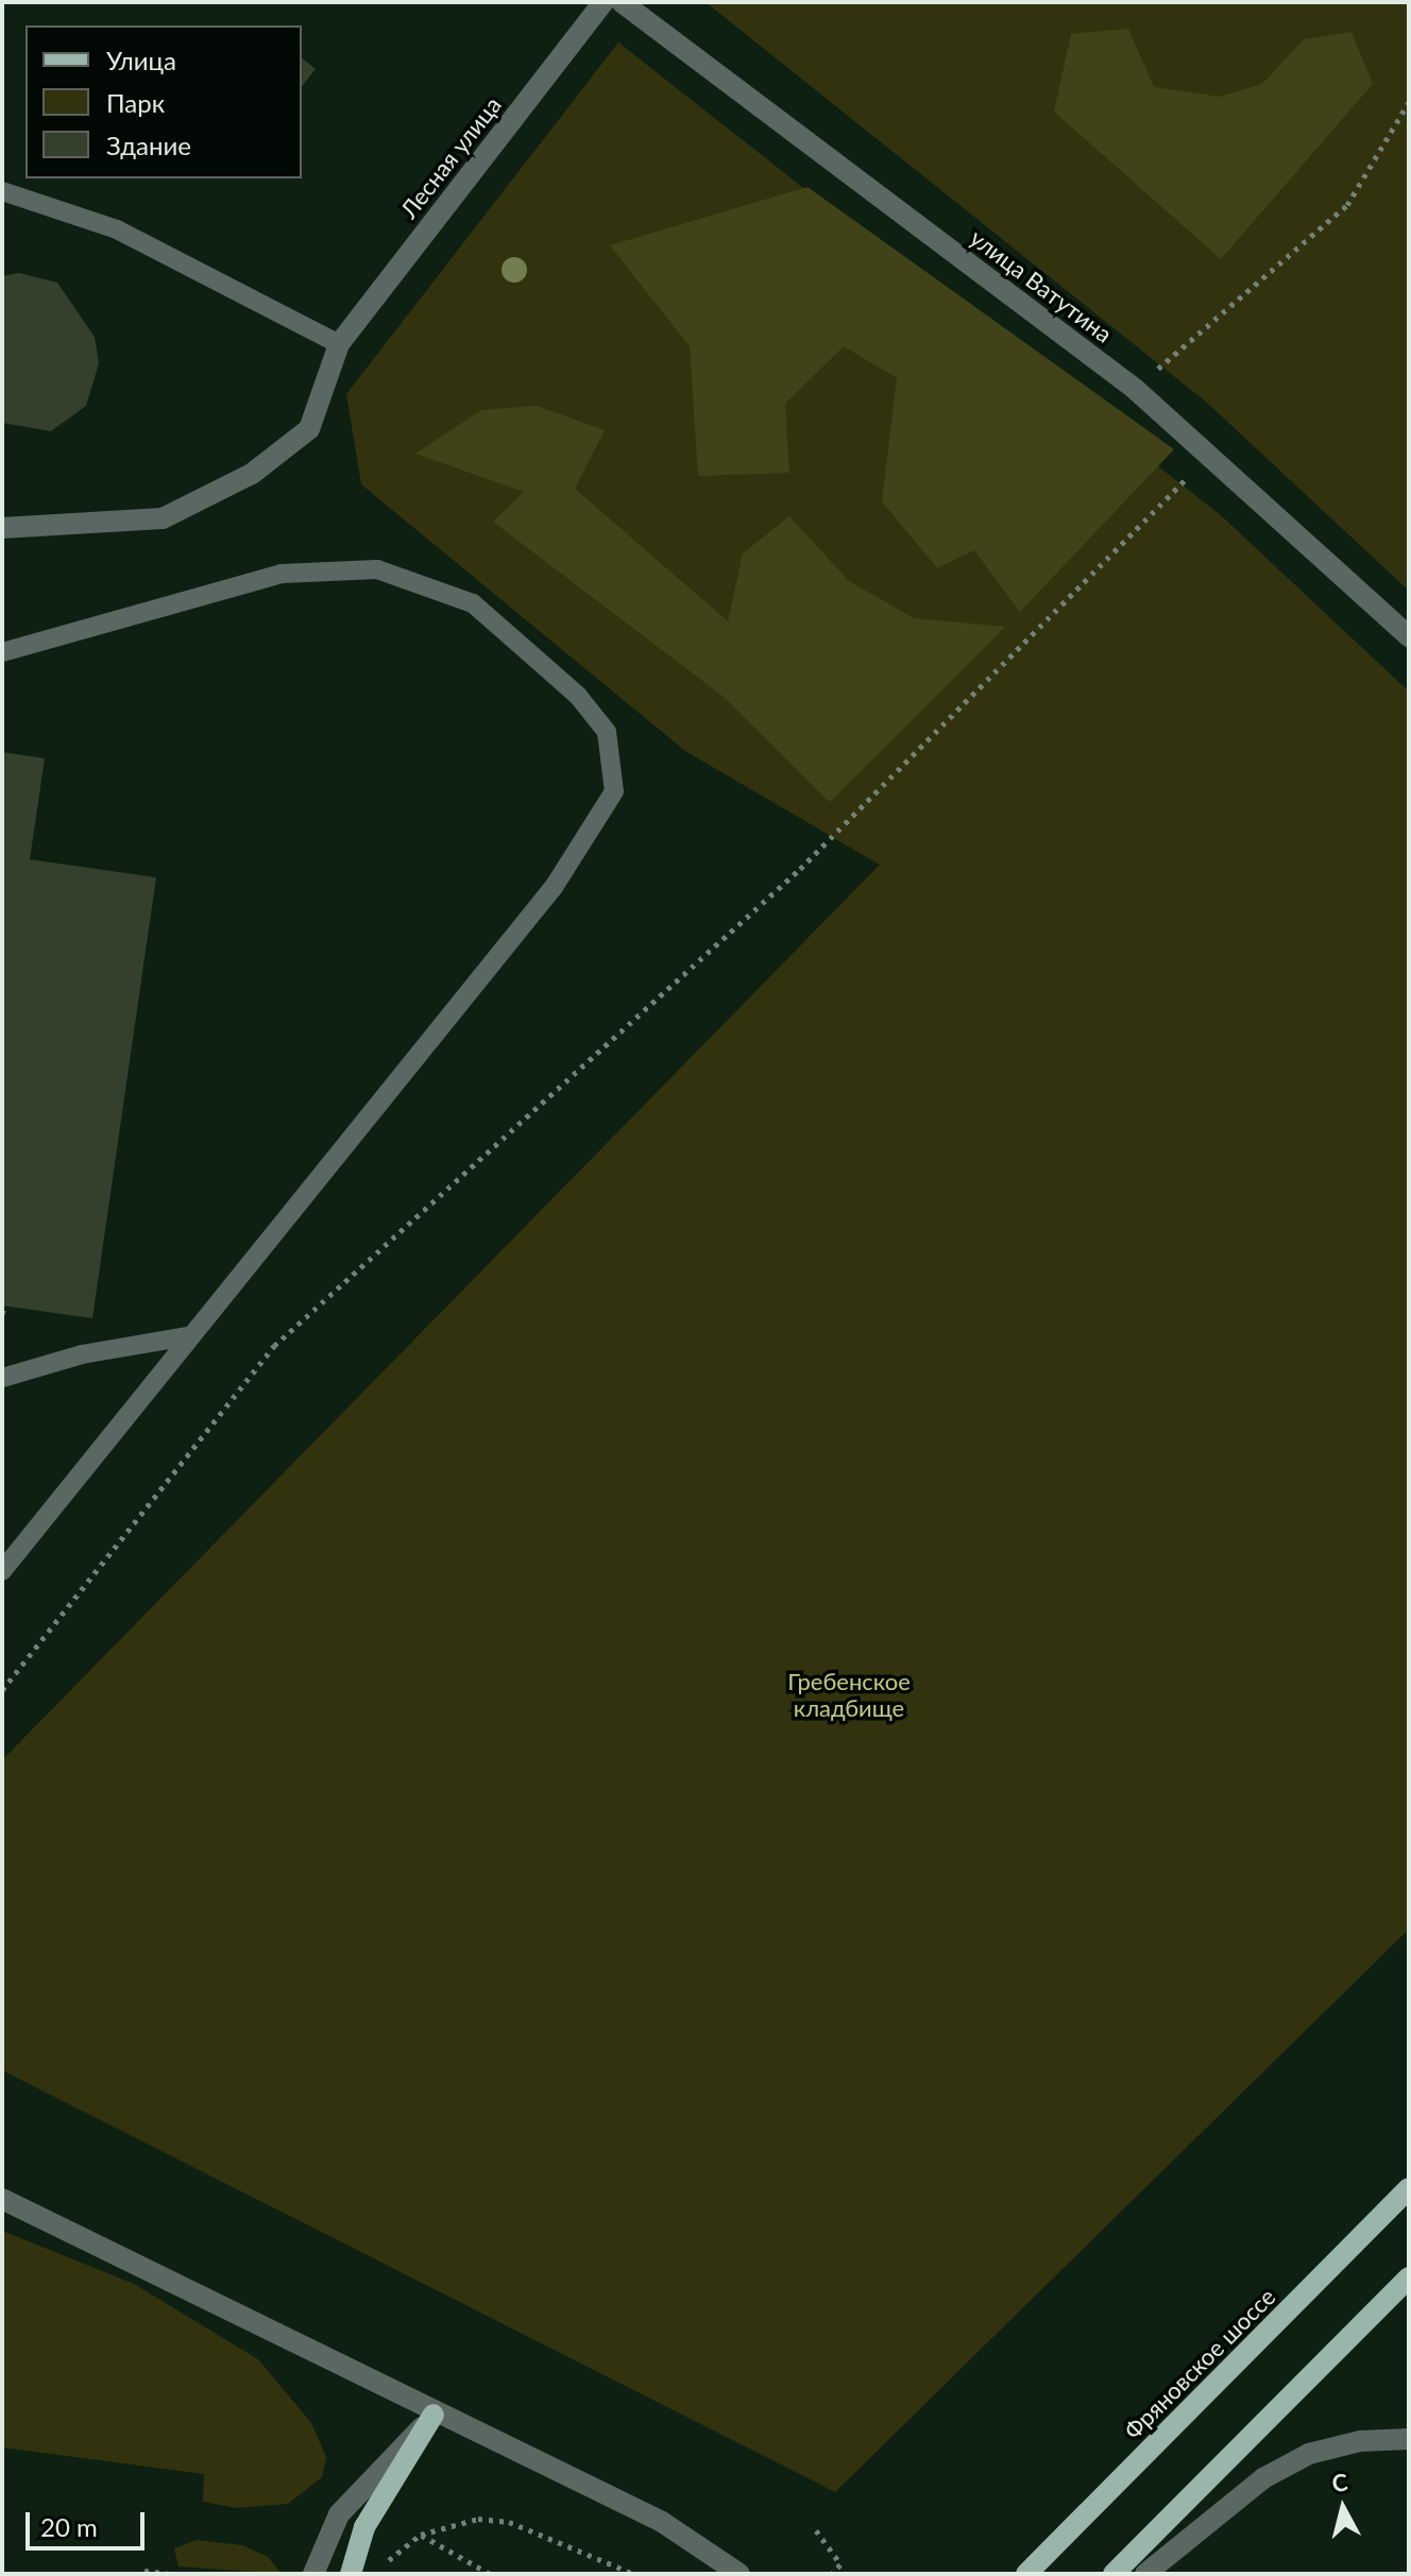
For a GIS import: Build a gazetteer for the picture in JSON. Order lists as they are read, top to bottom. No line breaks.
{"streets":{"main road":["Фряновское шоссе"],"street":["Лесная улица","улица Ватутина"]},"parks":["Гребенское кладбище"],"legend":["Улица","Парк","Здание"],"scale_bar":"20 m","north":"top"}
